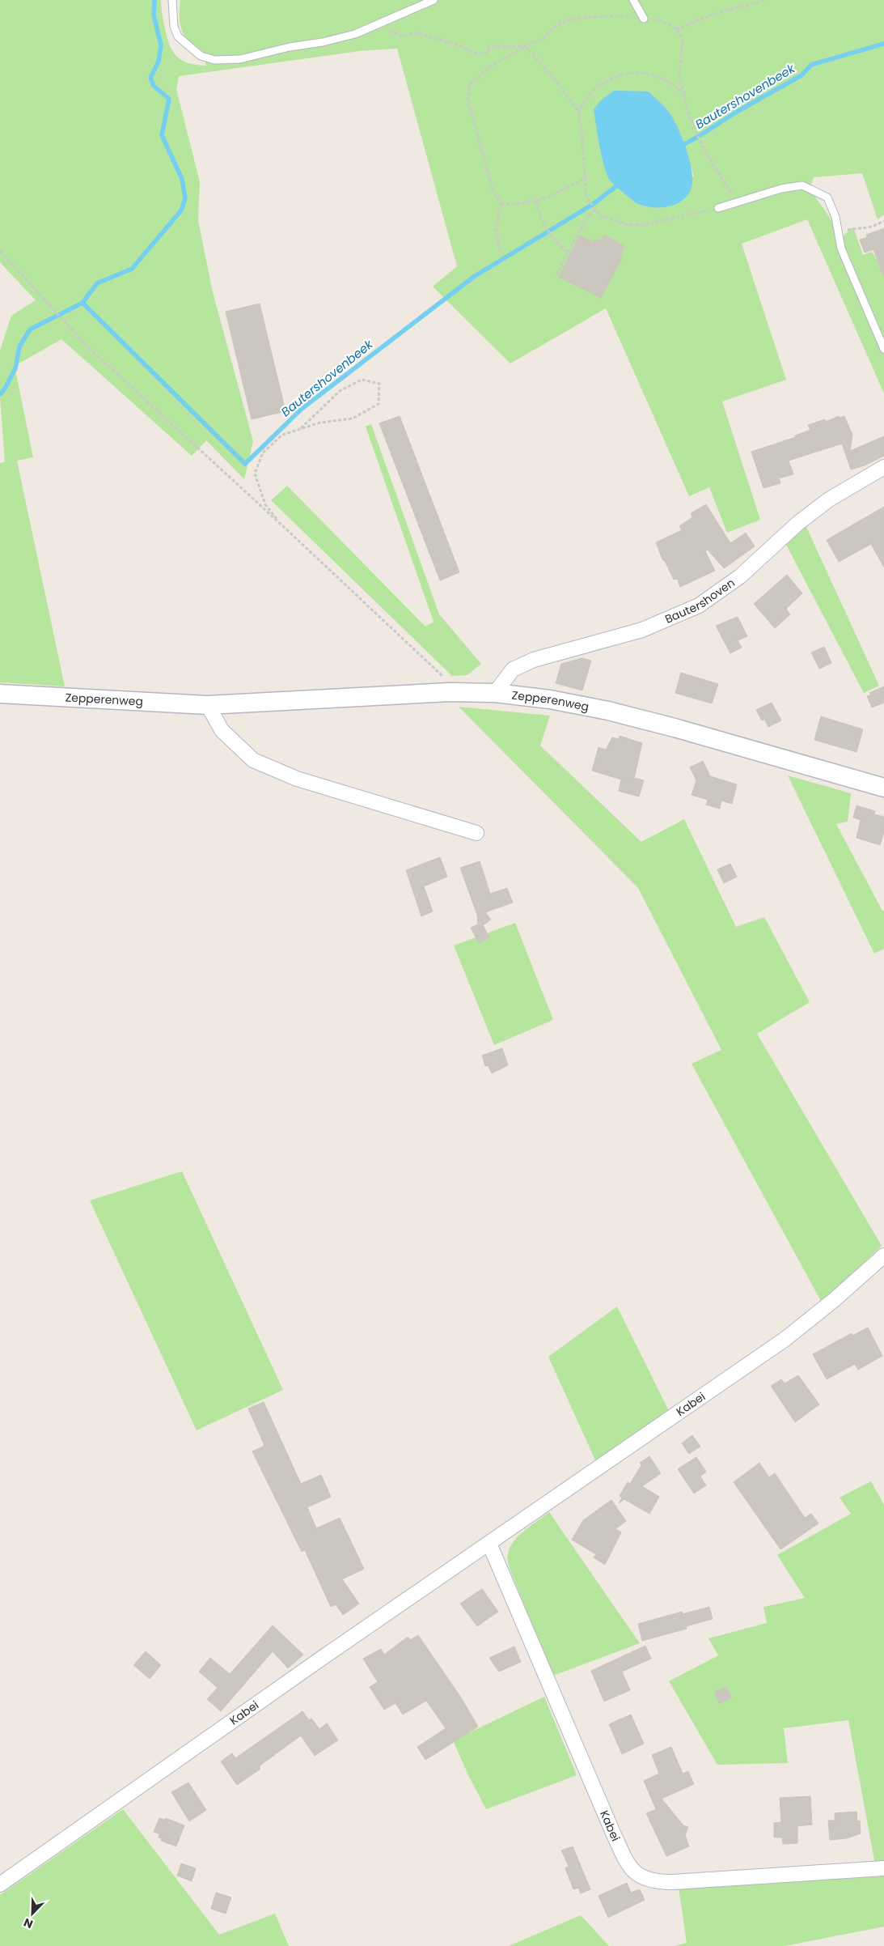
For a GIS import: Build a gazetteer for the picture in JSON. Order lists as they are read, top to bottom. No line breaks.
{"streets":{"street":["Bautershoven","Zepperenweg","Kabei"]},"crossings":[["Bautershoven","Zepperenweg"]],"water":["Bautershovenbeek"],"north":"bottom left"}
